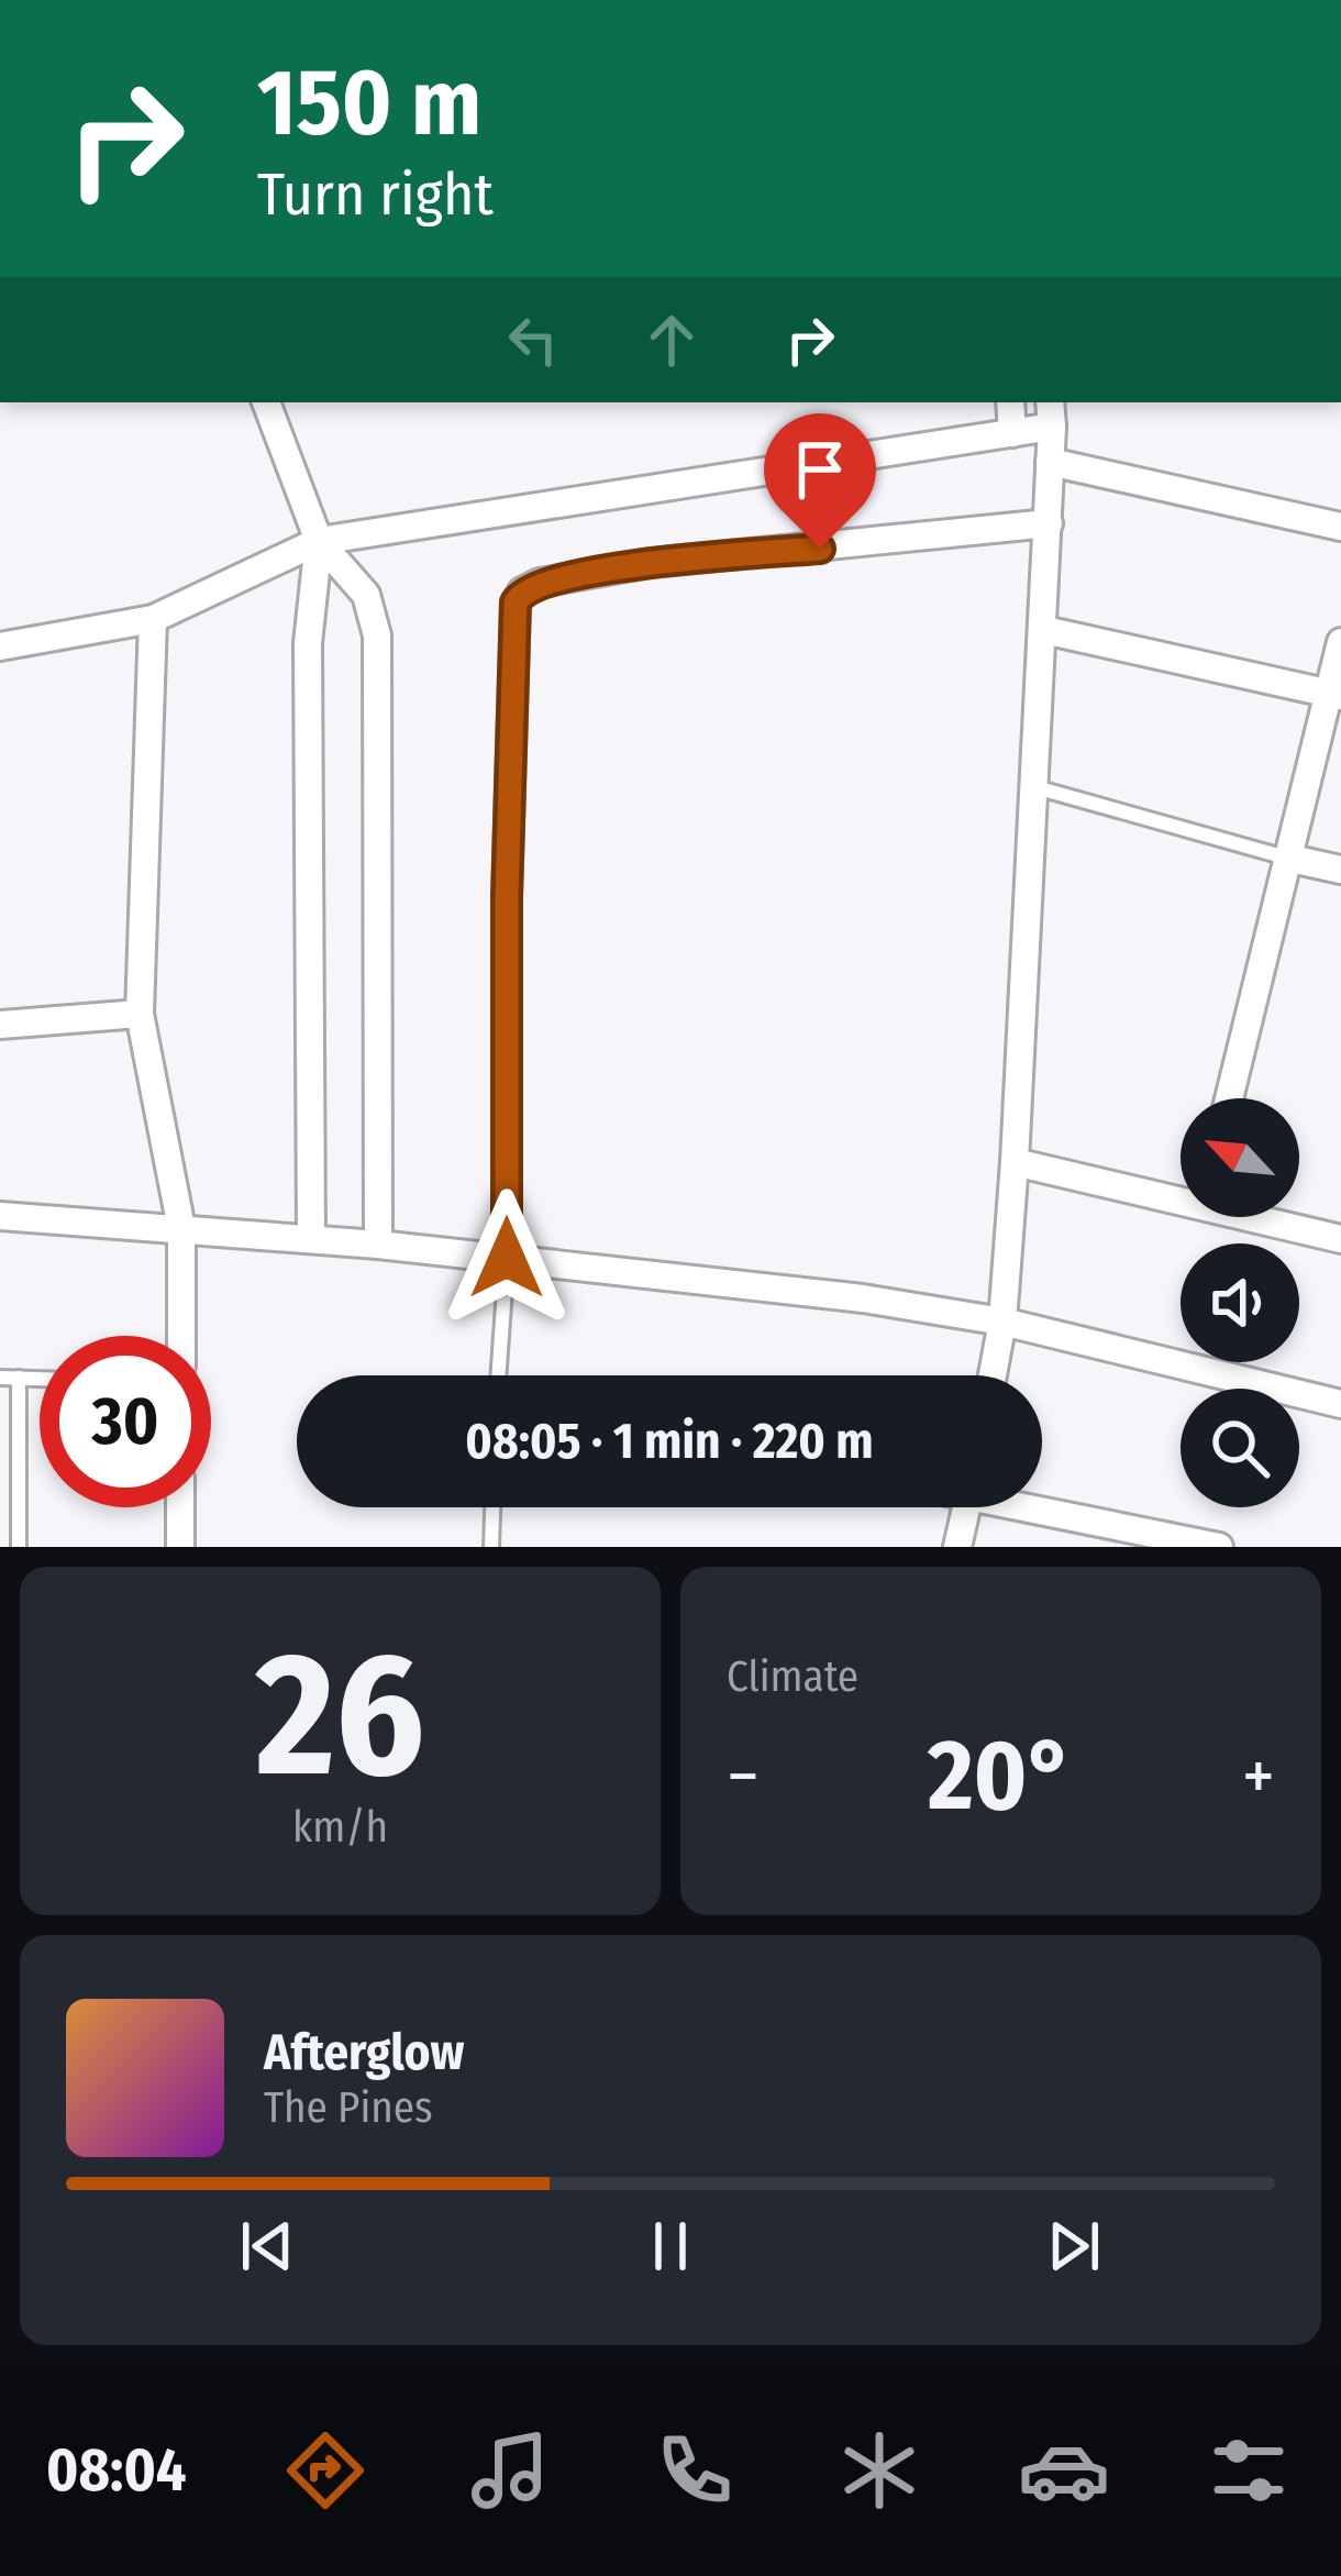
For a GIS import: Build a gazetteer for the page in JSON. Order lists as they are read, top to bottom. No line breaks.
{"north":"top left","page":{"turn":["150 m","Turn right"],"limit":"30","trip":"08:05 · 1 min · 220 m","tile":[["26","km/h"],"Climate"],"heat":["−","20°","+"],"song":["Afterglow","The Pines"],"tabs":"08:04"}}
